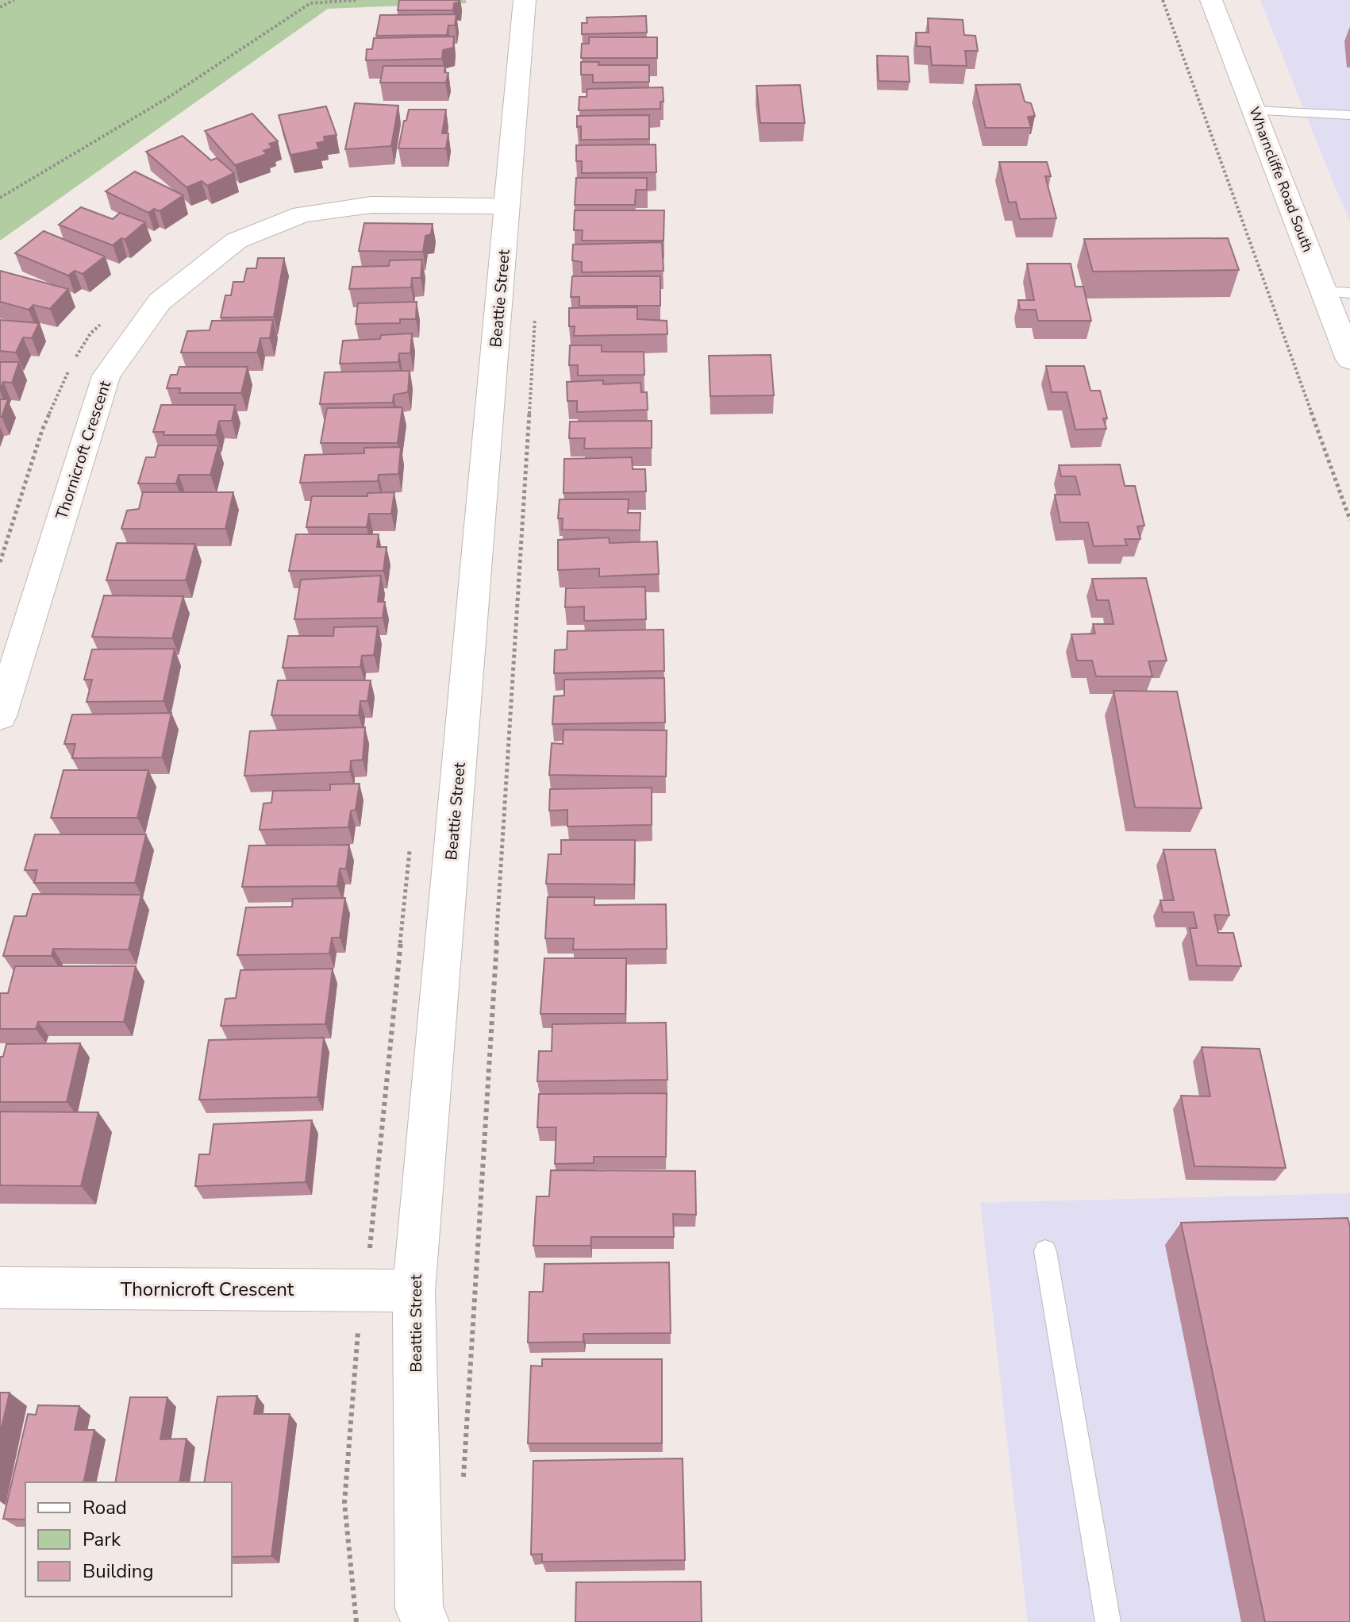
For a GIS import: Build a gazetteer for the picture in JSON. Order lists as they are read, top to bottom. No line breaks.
{"streets":{"street":["Wharncliffe Road South","Beattie Street","Thornicroft Crescent"]},"crossings":[["Beattie Street","Thornicroft Crescent"]],"legend":["Road","Park","Building"]}
